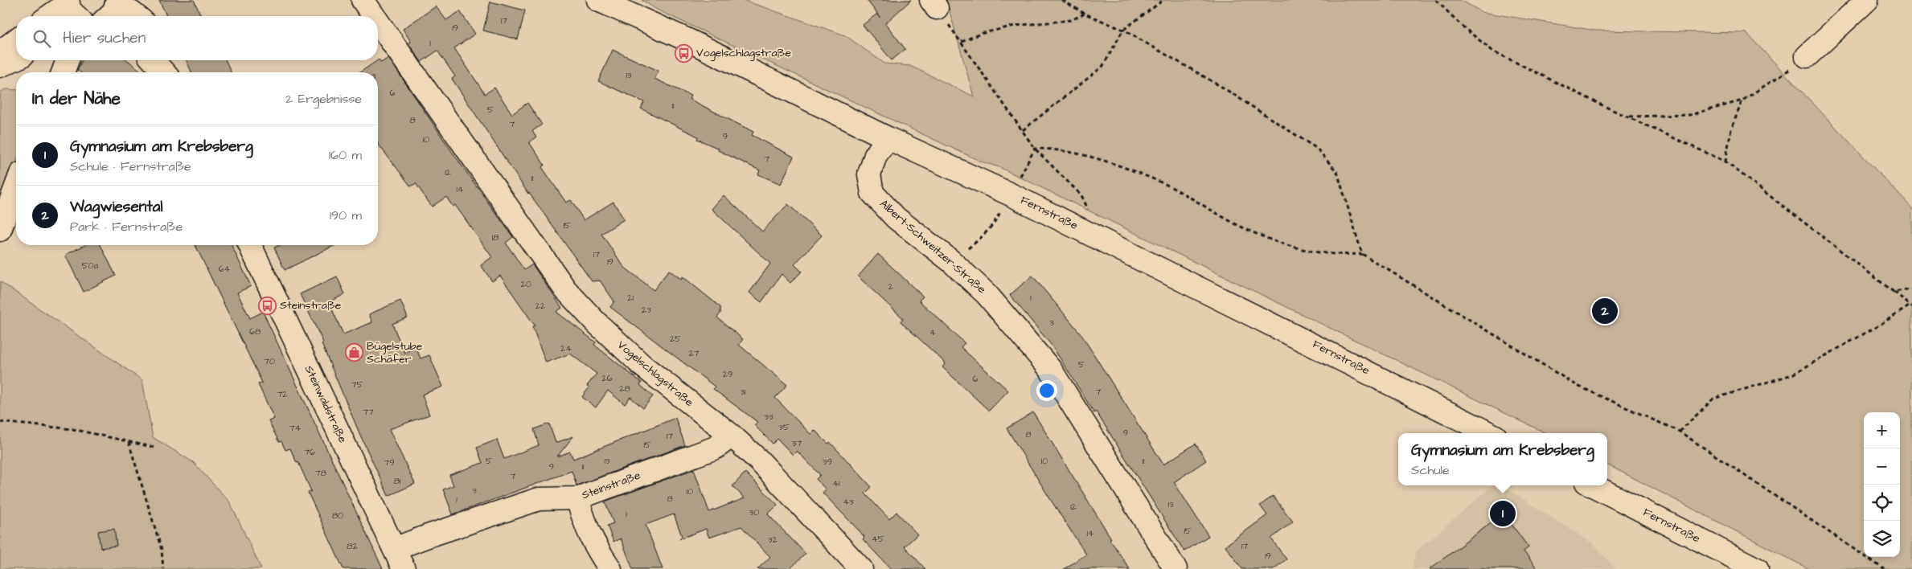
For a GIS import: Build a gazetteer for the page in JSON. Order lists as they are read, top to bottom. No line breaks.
{"streets":{"street":["Fernstraße","Albert-Schweitzer-Straße","Vogelschlagstraße","Steinwaldstraße","Steinstraße"]},"crossings":[["Fernstraße","Albert-Schweitzer-Straße"],["Vogelschlagstraße","Steinstraße"],["Steinwaldstraße","Steinstraße"]],"places":{"bus stop":["Vogelschlagstraße","Steinstraße"],"shop":["Bügelstube Schäfer"]},"house_numbers":["17","19","1","13","6","11","5","8","7","9","10","7","12","11","14","15","18","17","19","50a","64","20","2","21","1","22","23","3","68","4","25","24","27","70","5","29","26","6","75","28","31","7","72","77","33","35","74","9","8","17","37","15","76","5","13","10","11","39","79","9","11","78","7","81","41","3","10","8","1","43","13","12","30","1","80","15","14","45","32","82","17","19"],"page":{"search":"Hier suchen","heading":["In der Nähe","2 Ergebnisse"],"list":[{"mark":"1","name":"Gymnasium am Krebsberg","note":"Schule · Fernstraße","value":"160 m"},{"mark":"2","name":"Wagwiesental","note":"Park · Fernstraße","value":"190 m"}],"pins":["2","1"],"map_buttons":["+","−"],"popup":["Gymnasium am Krebsberg","Schule"]}}
